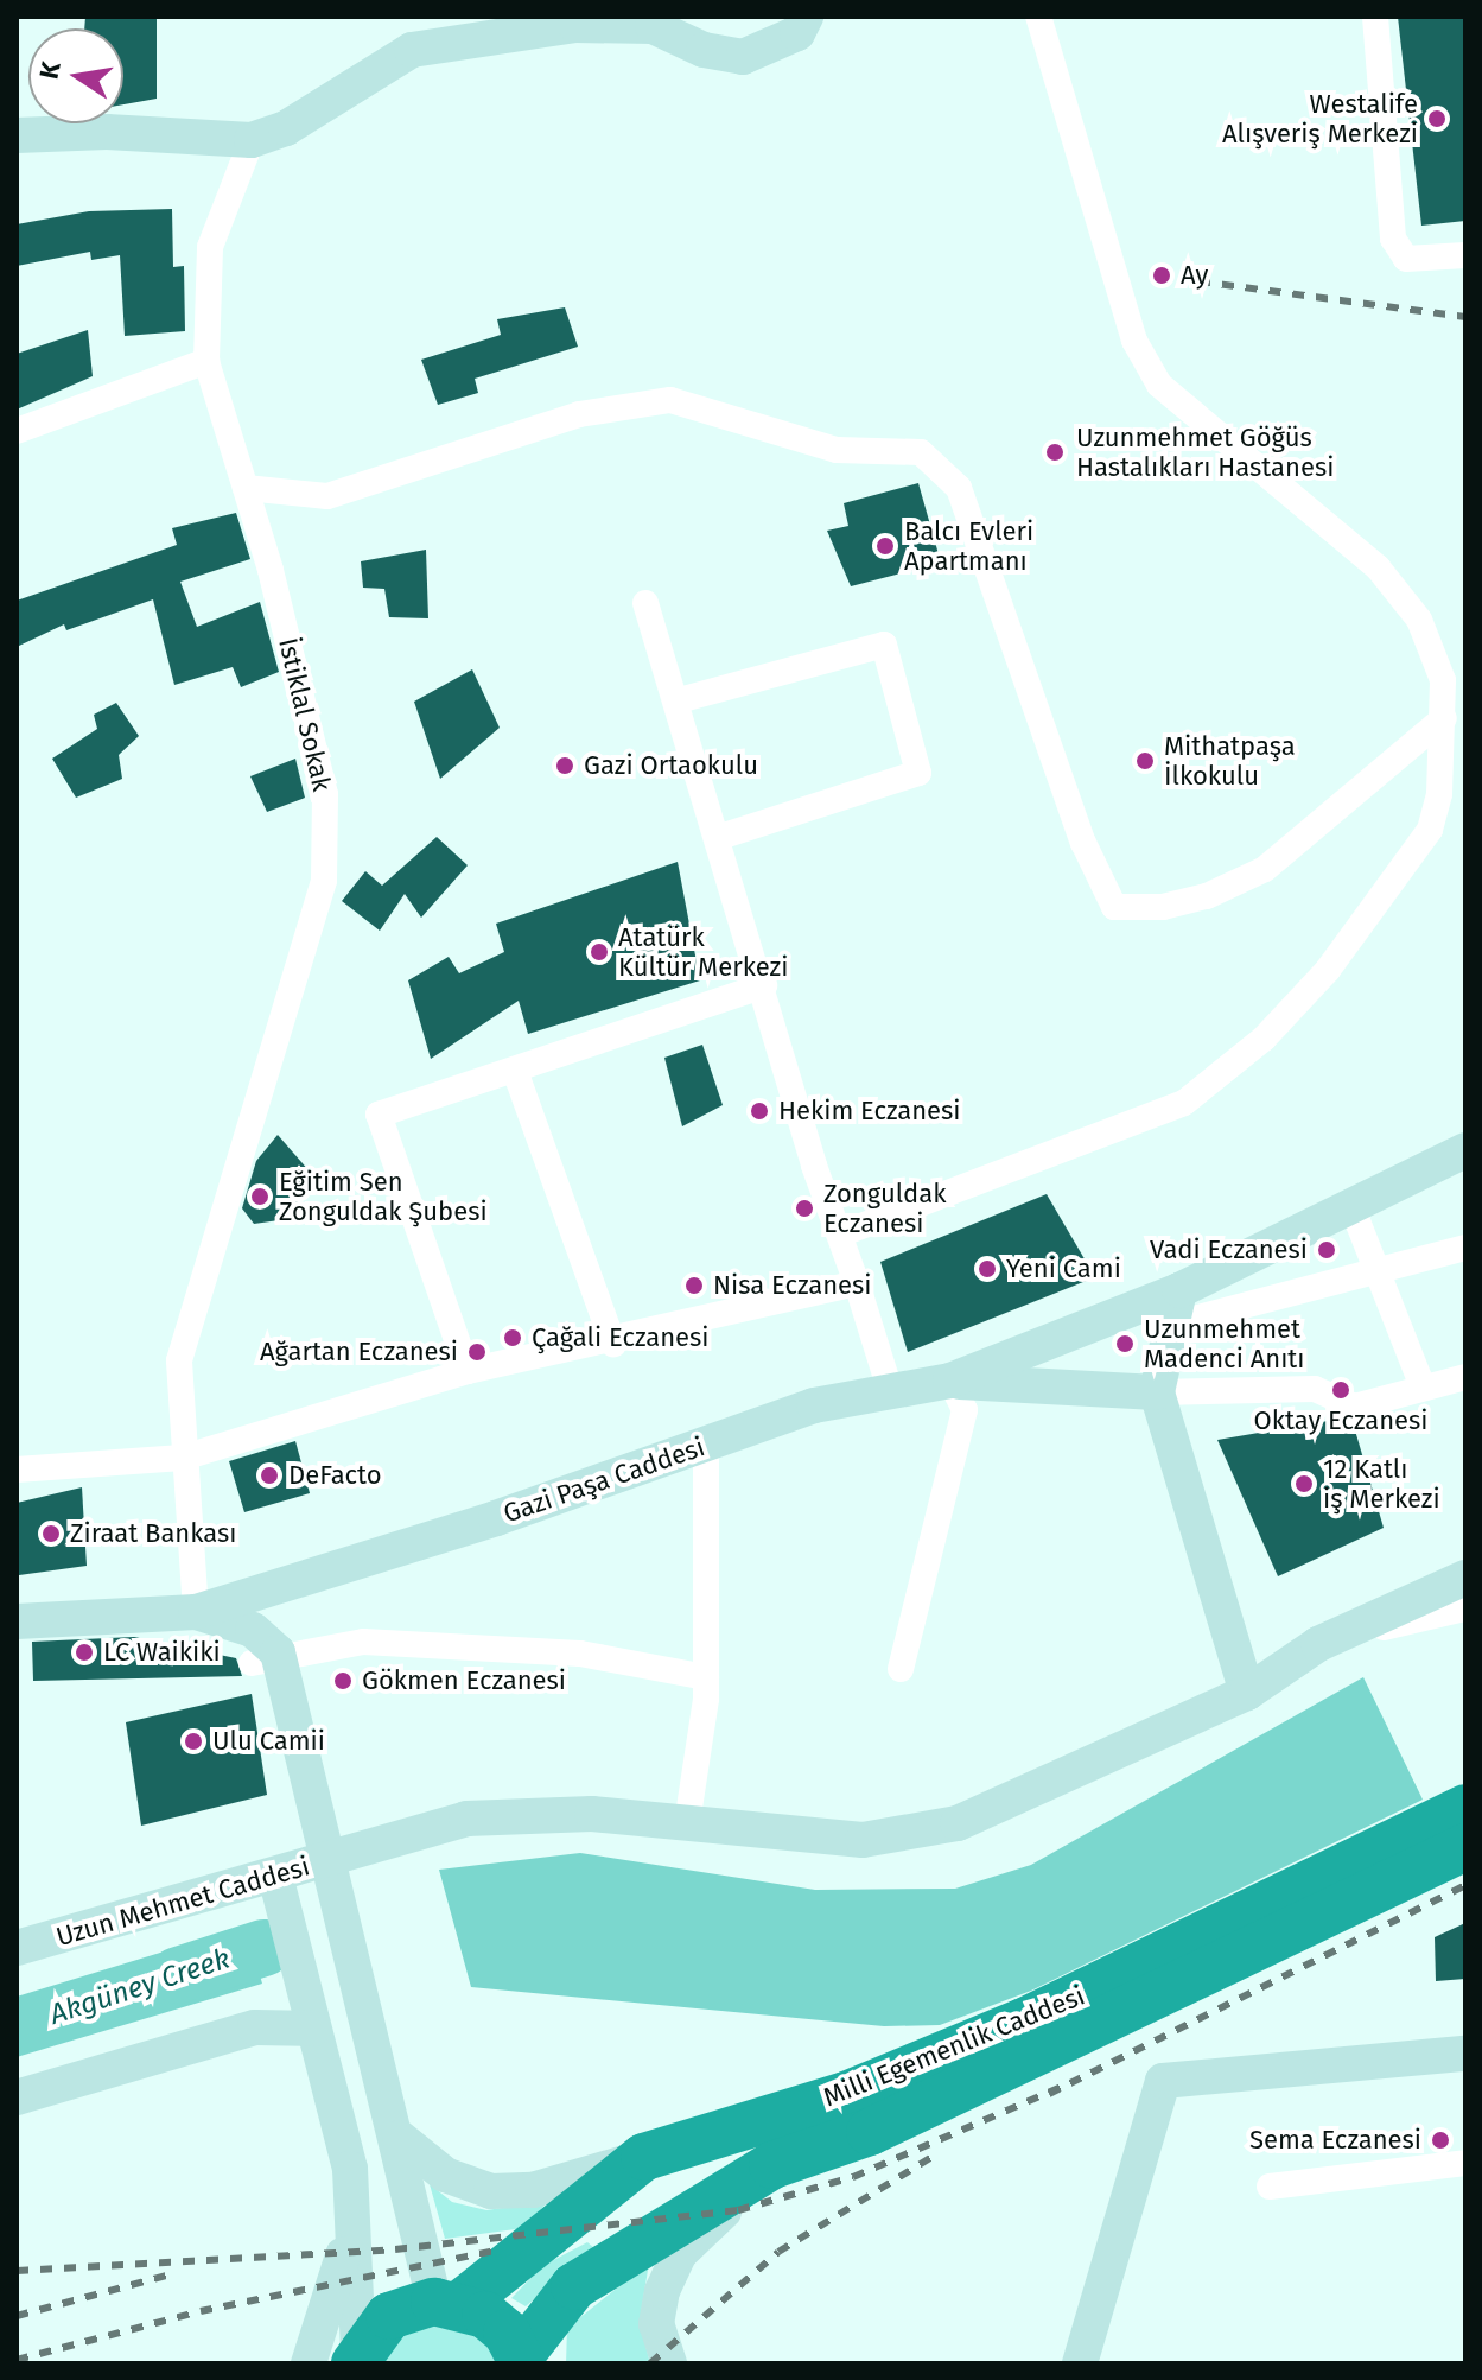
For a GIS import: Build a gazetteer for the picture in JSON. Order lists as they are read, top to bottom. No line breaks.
{"streets":{"highway":["Milli Egemenlik Caddesi"],"street":["İstiklal Sokak","Gazi Paşa Caddesi","Uzun Mehmet Caddesi"]},"crossings":[["İstiklal Sokak","Gazi Paşa Caddesi"]],"water":["Akgüney Creek"],"places":["Westalife Alışveriş Merkezi","Ay","Uzunmehmet Göğüs Hastalıkları Hastanesi","Balcı Evleri Apartmanı","Mithatpaşa İlkokulu","Gazi Ortaokulu","Atatürk Kültür Merkezi","Hekim Eczanesi","Eğitim Sen Zonguldak Şubesi","Zonguldak Eczanesi","Vadi Eczanesi","Yeni Cami","Nisa Eczanesi","Çağali Eczanesi","Uzunmehmet Madenci Anıtı","Ağartan Eczanesi","Oktay Eczanesi","DeFacto","12 Katlı iş Merkezi","Ziraat Bankası","LC Waikiki","Gökmen Eczanesi","Ulu Camii","Sema Eczanesi"],"north":"left"}
